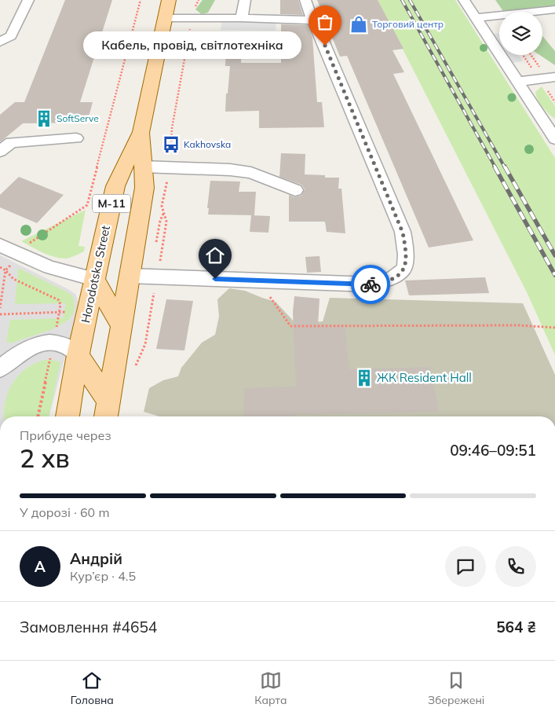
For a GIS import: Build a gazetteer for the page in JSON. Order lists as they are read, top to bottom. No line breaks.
{"streets":{"main road":["М-11","Horodotska Street"]},"places":{"shop":["Торговий центр"],"other":["Кабель, провід, світлотехніка"],"building":["SoftServe","ЖК Resident Hall"],"bus stop":["Kakhovska"]},"page":{"bubble":"Кабель, провід, світлотехніка","heading":["2 хв","Прибуде через","09:46–09:51"],"panel":["Андрій","Кур’єр · 4.5","Замовлення #4654","564 ₴"],"bar":"У дорозі · 60 m","round":"А","tabs":["Головна","Карта","Збережені"]}}
